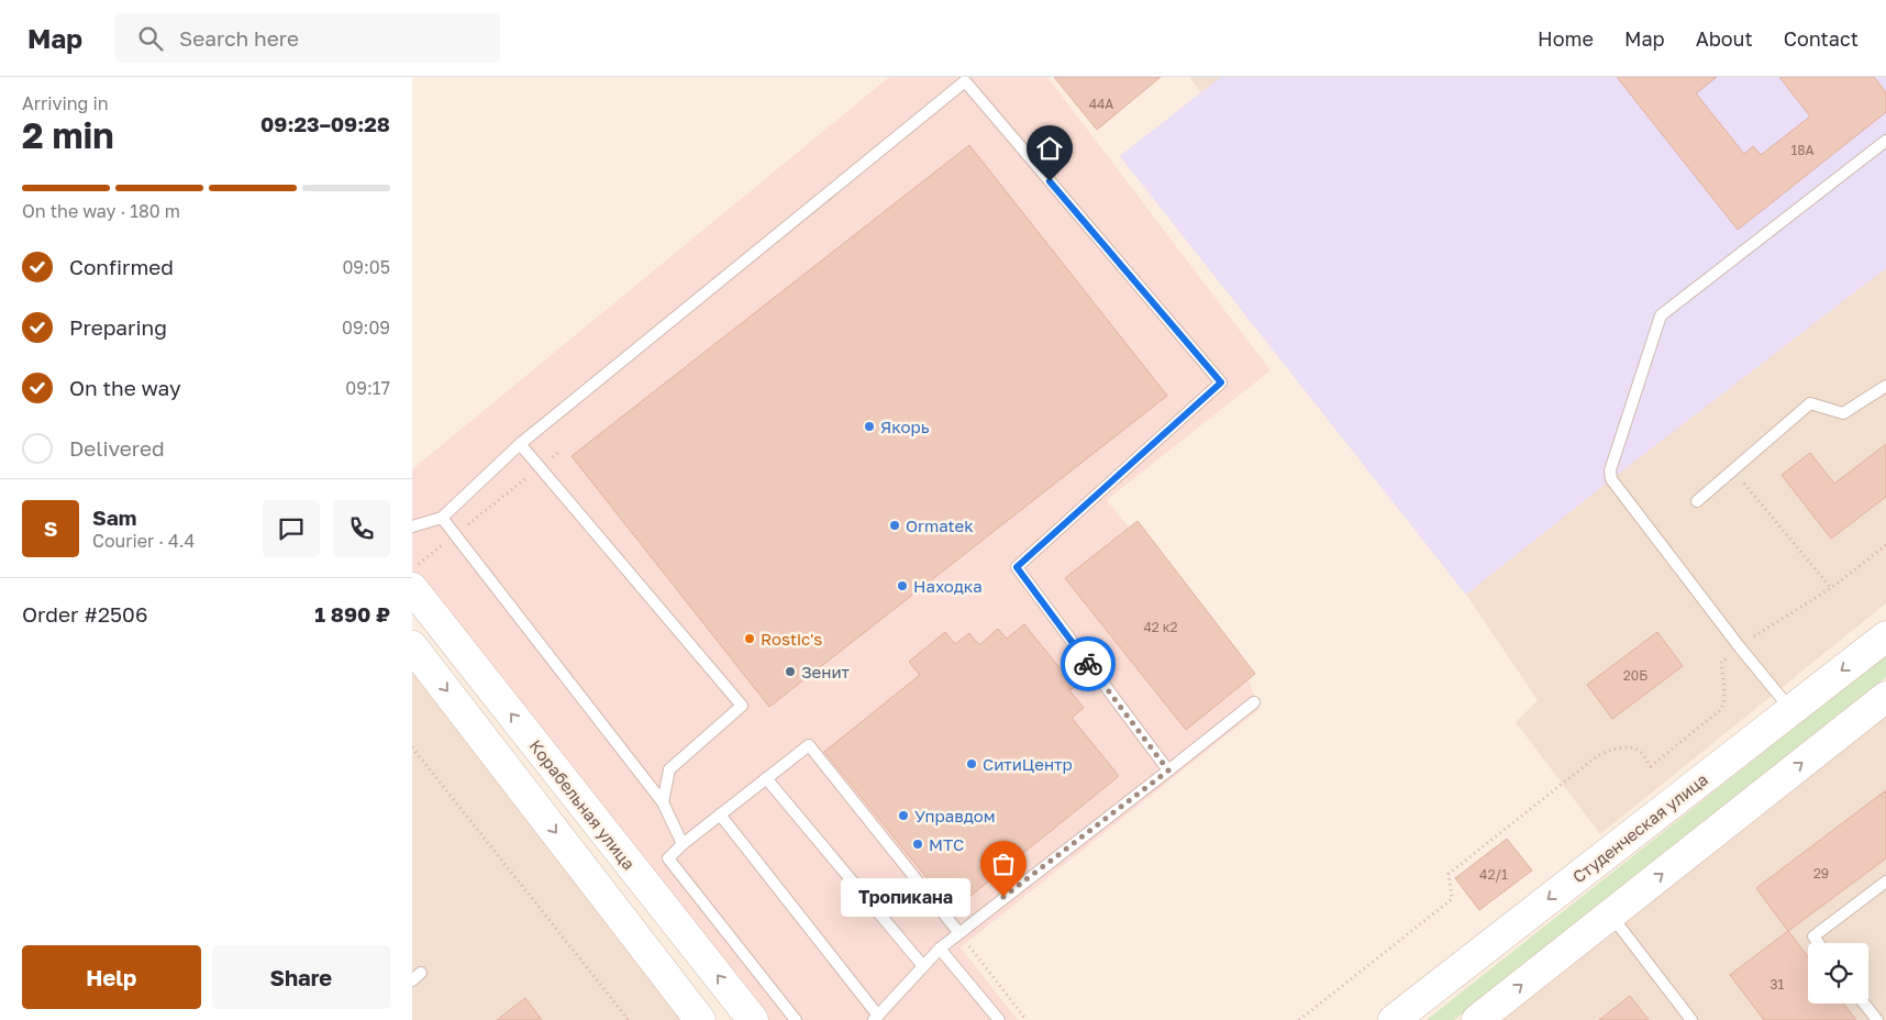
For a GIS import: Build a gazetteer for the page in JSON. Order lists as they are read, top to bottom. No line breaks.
{"streets":{"main road":["Корабельная улица","Студенческая улица"]},"places":["Якорь","Ormatek","Находка","Rostic's","Зенит","СитиЦентр","Управдом","МТС","Тропикана"],"house_numbers":["44А","18А","42 к2","20Б","29","42/1","31"],"page":{"header":"Map","search":"Search here","nav":["Home","Map","About","Contact"],"heading":["2 min","Arriving in","09:23–09:28"],"panel":["Sam","Courier · 4.4","Order #2506","1 890 ₽"],"bar":"On the way · 180 m","list":[["Confirmed","09:05"],["Preparing","09:09"],["On the way","09:17"],"Delivered"],"round":"S","bubble":"Тропикана","buttons":["Help","Share"]}}
